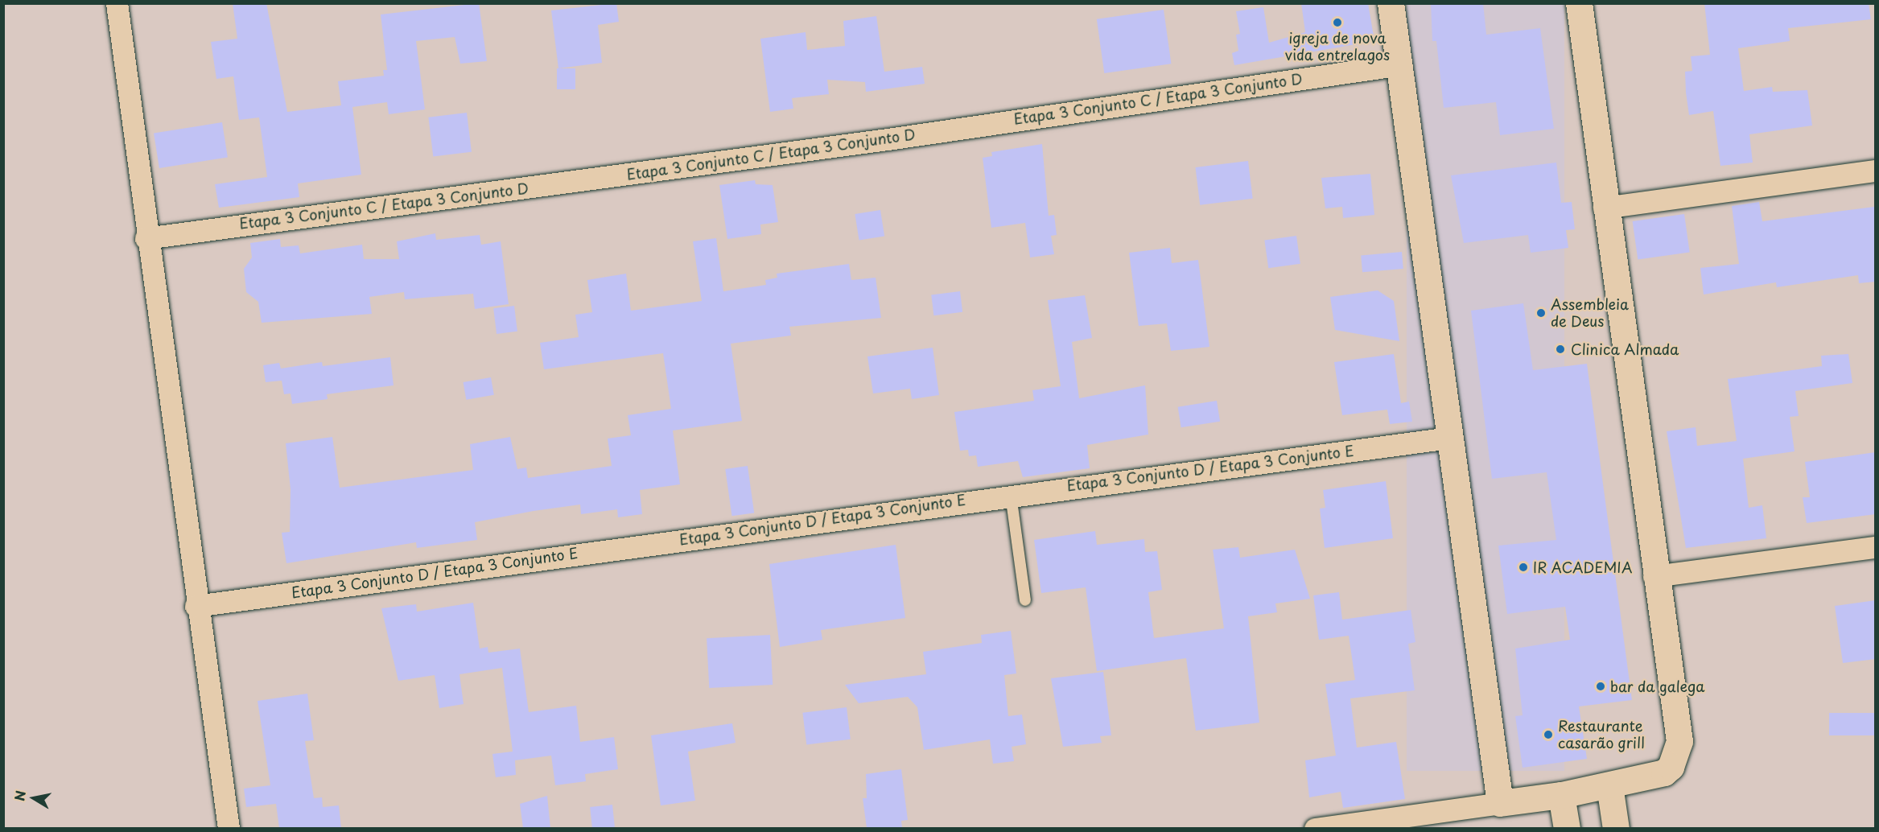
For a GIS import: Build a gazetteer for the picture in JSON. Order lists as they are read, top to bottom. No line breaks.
{"streets":{"street":["Etapa 3 Conjunto C / Etapa 3 Conjunto D","Etapa 3 Conjunto D / Etapa 3 Conjunto E"]},"places":["igreja de nova vida entrelagos","Assembleia de Deus","Clinica Almada","IR ACADEMIA","bar da galega","Restaurante casarão grill"],"north":"left"}
